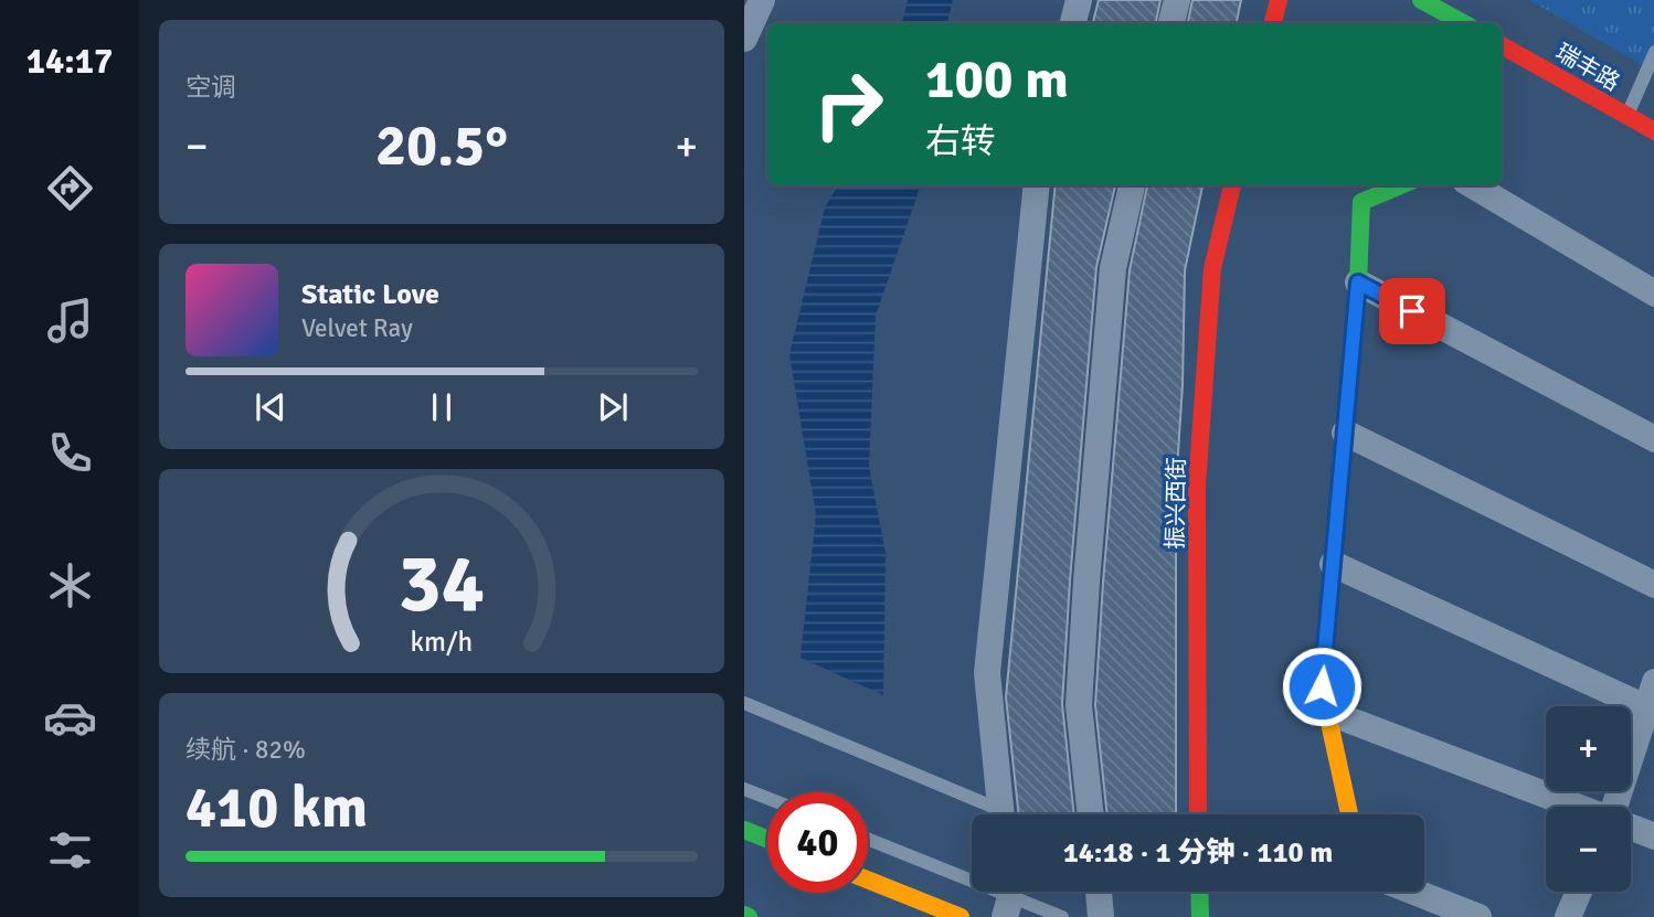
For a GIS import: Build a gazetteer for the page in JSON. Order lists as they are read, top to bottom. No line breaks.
{"streets":{"street":["瑞丰路","振兴西街"]},"page":{"tabs":"14:17","tile":["空调",["续航 · 82%","410 km"]],"turn":["100 m","右转"],"heat":["−","20.5°","+"],"song":["Static Love","Velvet Ray"],"map_buttons":["+","−"],"limit":"40","trip":"14:18 · 1 分钟 · 110 m","gauge":["34","km/h"]}}
